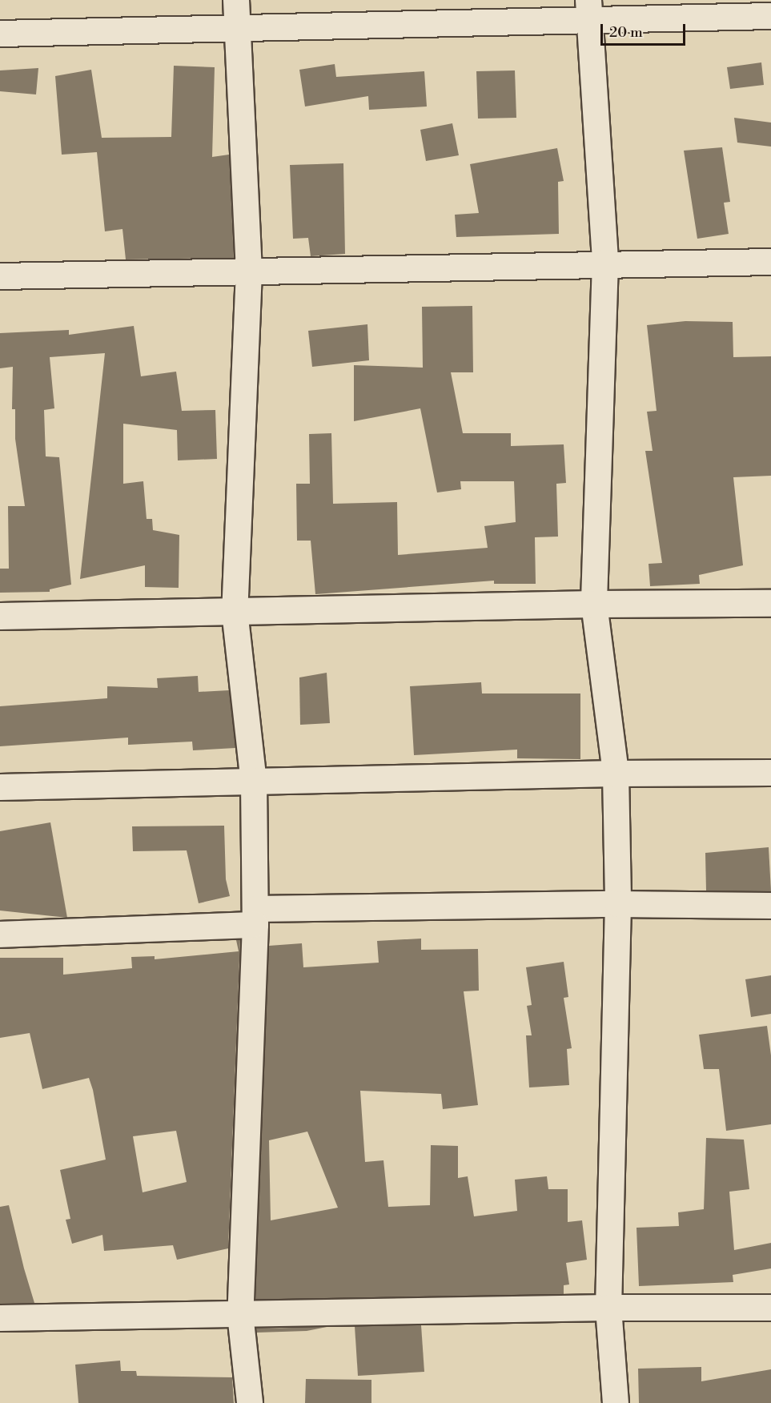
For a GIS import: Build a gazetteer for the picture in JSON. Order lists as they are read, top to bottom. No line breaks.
{"scale_bar":"20 m"}
